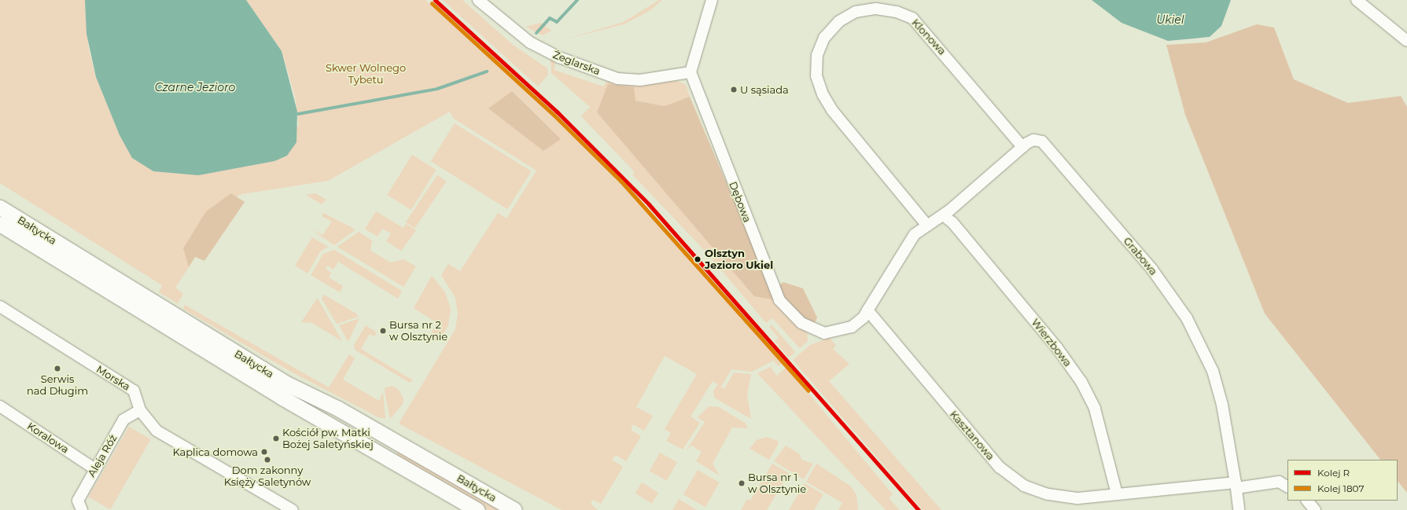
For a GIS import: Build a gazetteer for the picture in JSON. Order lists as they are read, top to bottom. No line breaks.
{"streets":{"main road":["Bałtycka"],"street":["Klonowa","Żeglarska","Dębowa","Grabowa","Wierzbowa","Morska","Kasztanowa","Koralowa","Aleja Róż"]},"crossings":[["Klonowa","Grabowa"],["Żeglarska","Dębowa"],["Dębowa","Kasztanowa"],["Grabowa","Wierzbowa"],["Grabowa","Kasztanowa"],["Wierzbowa","Kasztanowa"],["Morska","Aleja Róż"],["Koralowa","Aleja Róż"]],"water":["Ukiel","Czarne Jezioro"],"parks":["Skwer Wolnego Tybetu"],"places":["U sąsiada","Olsztyn Jezioro Ukiel","Bursa nr 2 w Olsztynie","Serwis nad Długim","Kościół pw. Matki Bożej Saletyńskiej","Kaplica domowa","Dom zakonny Księży Saletynów","Bursa nr 1 w Olsztynie"],"lines":["rail line R","rail line 1807"],"legend":["Kolej R","Kolej 1807"]}
